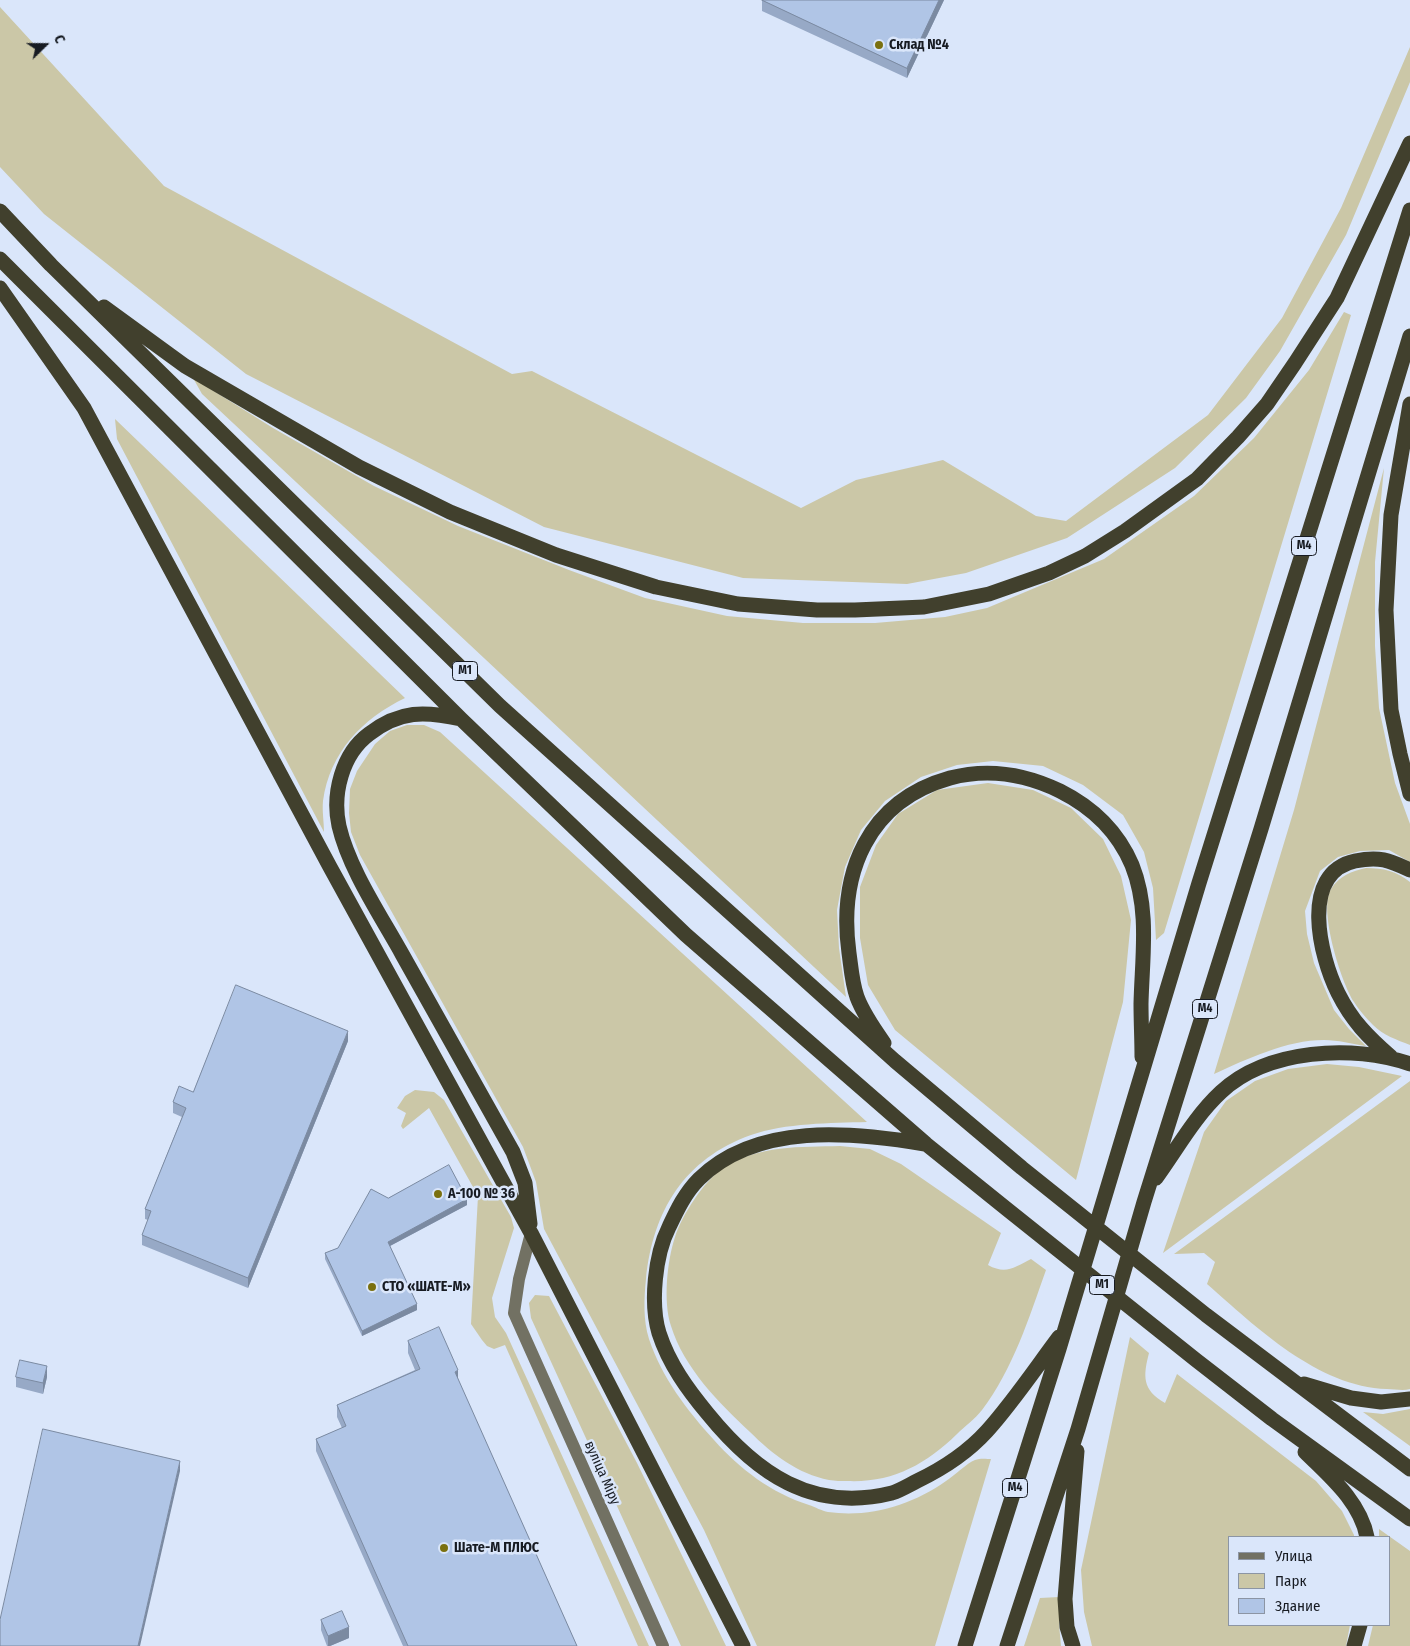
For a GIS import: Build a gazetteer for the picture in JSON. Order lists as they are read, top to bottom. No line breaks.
{"streets":{"highway":["М4","М1"],"street":["вуліца Міру"]},"places":["Склад №4","А-100 № 36","СТО «ШАТЕ-М»","Шате-М ПЛЮС"],"legend":["Улица","Парк","Здание"],"north":"right"}
